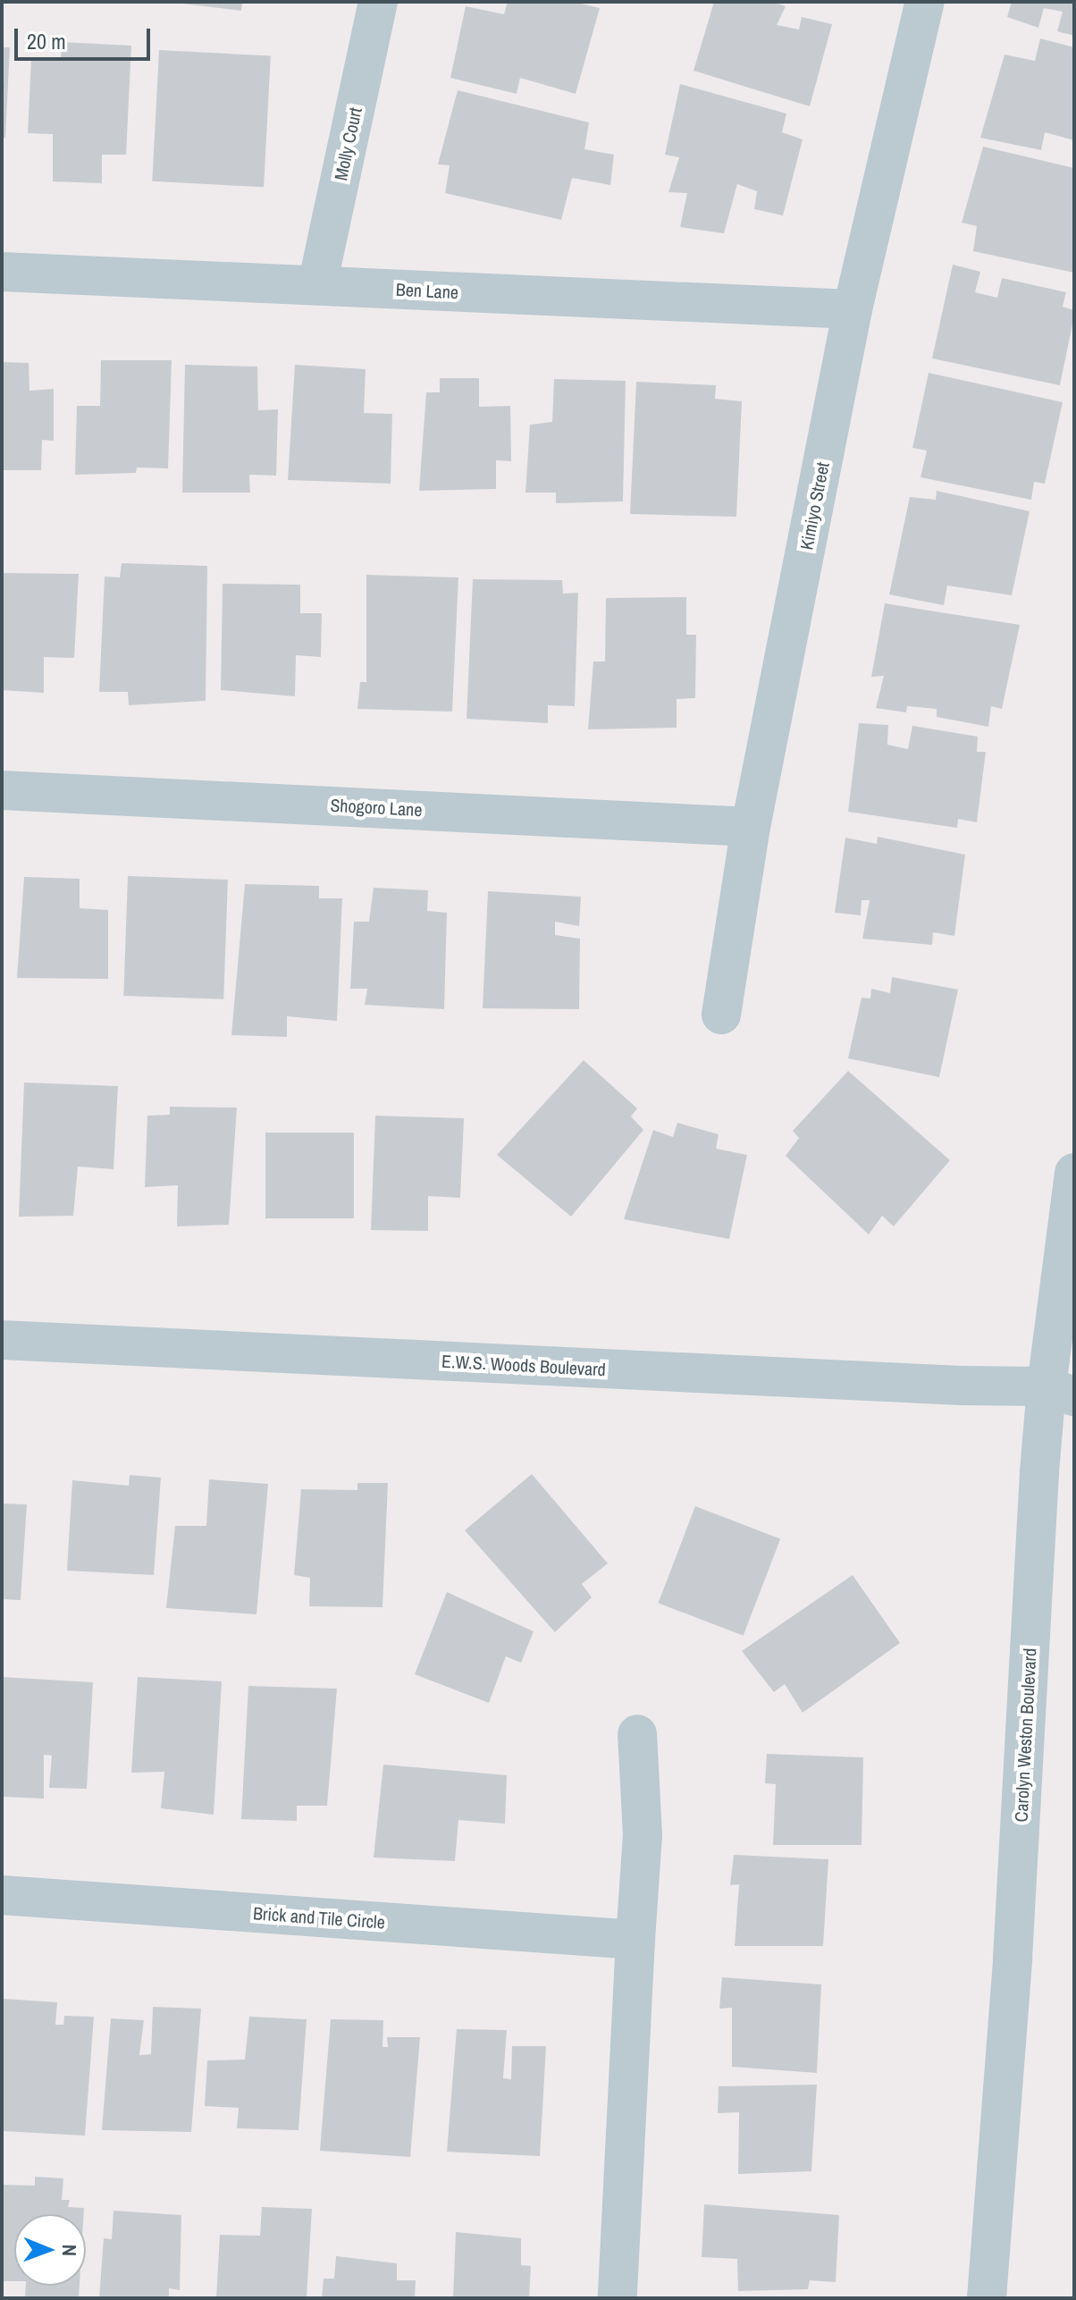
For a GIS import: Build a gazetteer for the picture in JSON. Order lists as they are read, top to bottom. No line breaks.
{"streets":{"street":["Molly Court","Ben Lane","Kimiyo Street","Shogoro Lane","E.W.S. Woods Boulevard","Carolyn Weston Boulevard","Brick and Tile Circle"]},"crossings":[["Molly Court","Ben Lane"],["Ben Lane","Kimiyo Street"],["Kimiyo Street","Shogoro Lane"],["E.W.S. Woods Boulevard","Carolyn Weston Boulevard"]],"scale_bar":"20 m","north":"right"}
